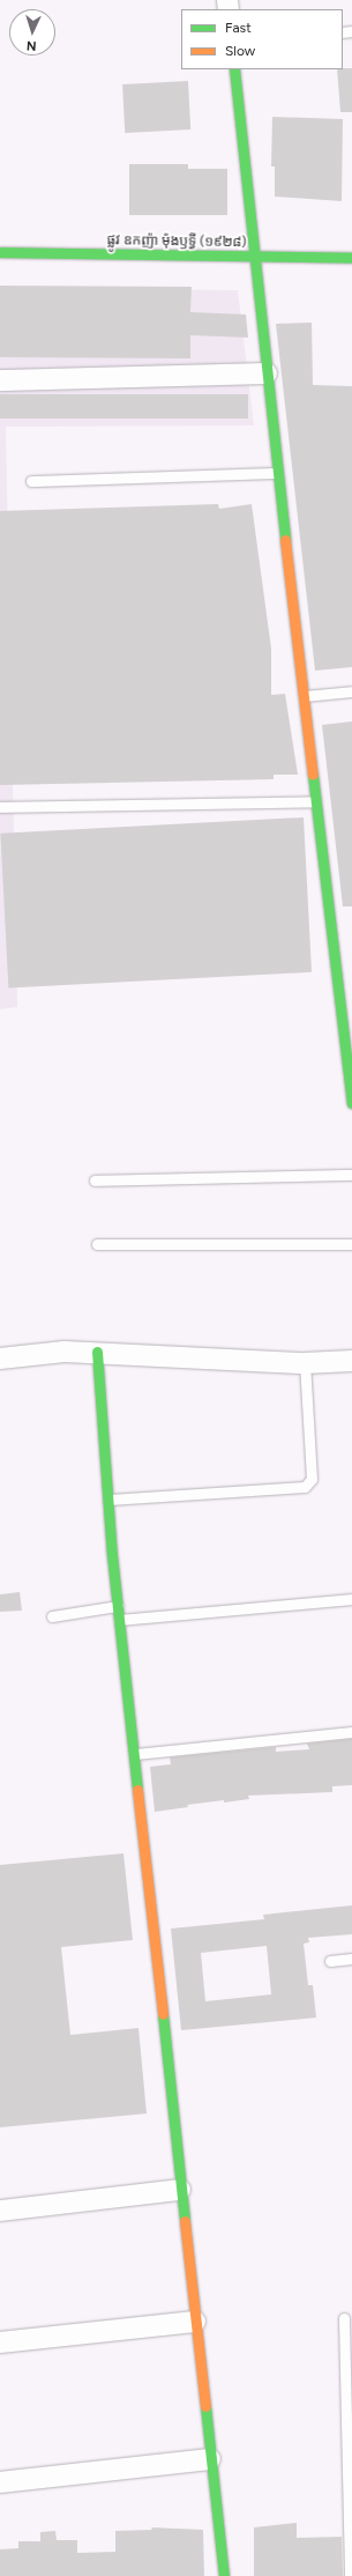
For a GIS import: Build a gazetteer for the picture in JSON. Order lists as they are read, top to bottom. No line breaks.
{"streets":{"street":["ផ្លូវ ឧកញ៉ា ម៉ុងឫទ្ធី (១៩២៨)"]},"legend":["Fast","Slow"],"north":"bottom"}
